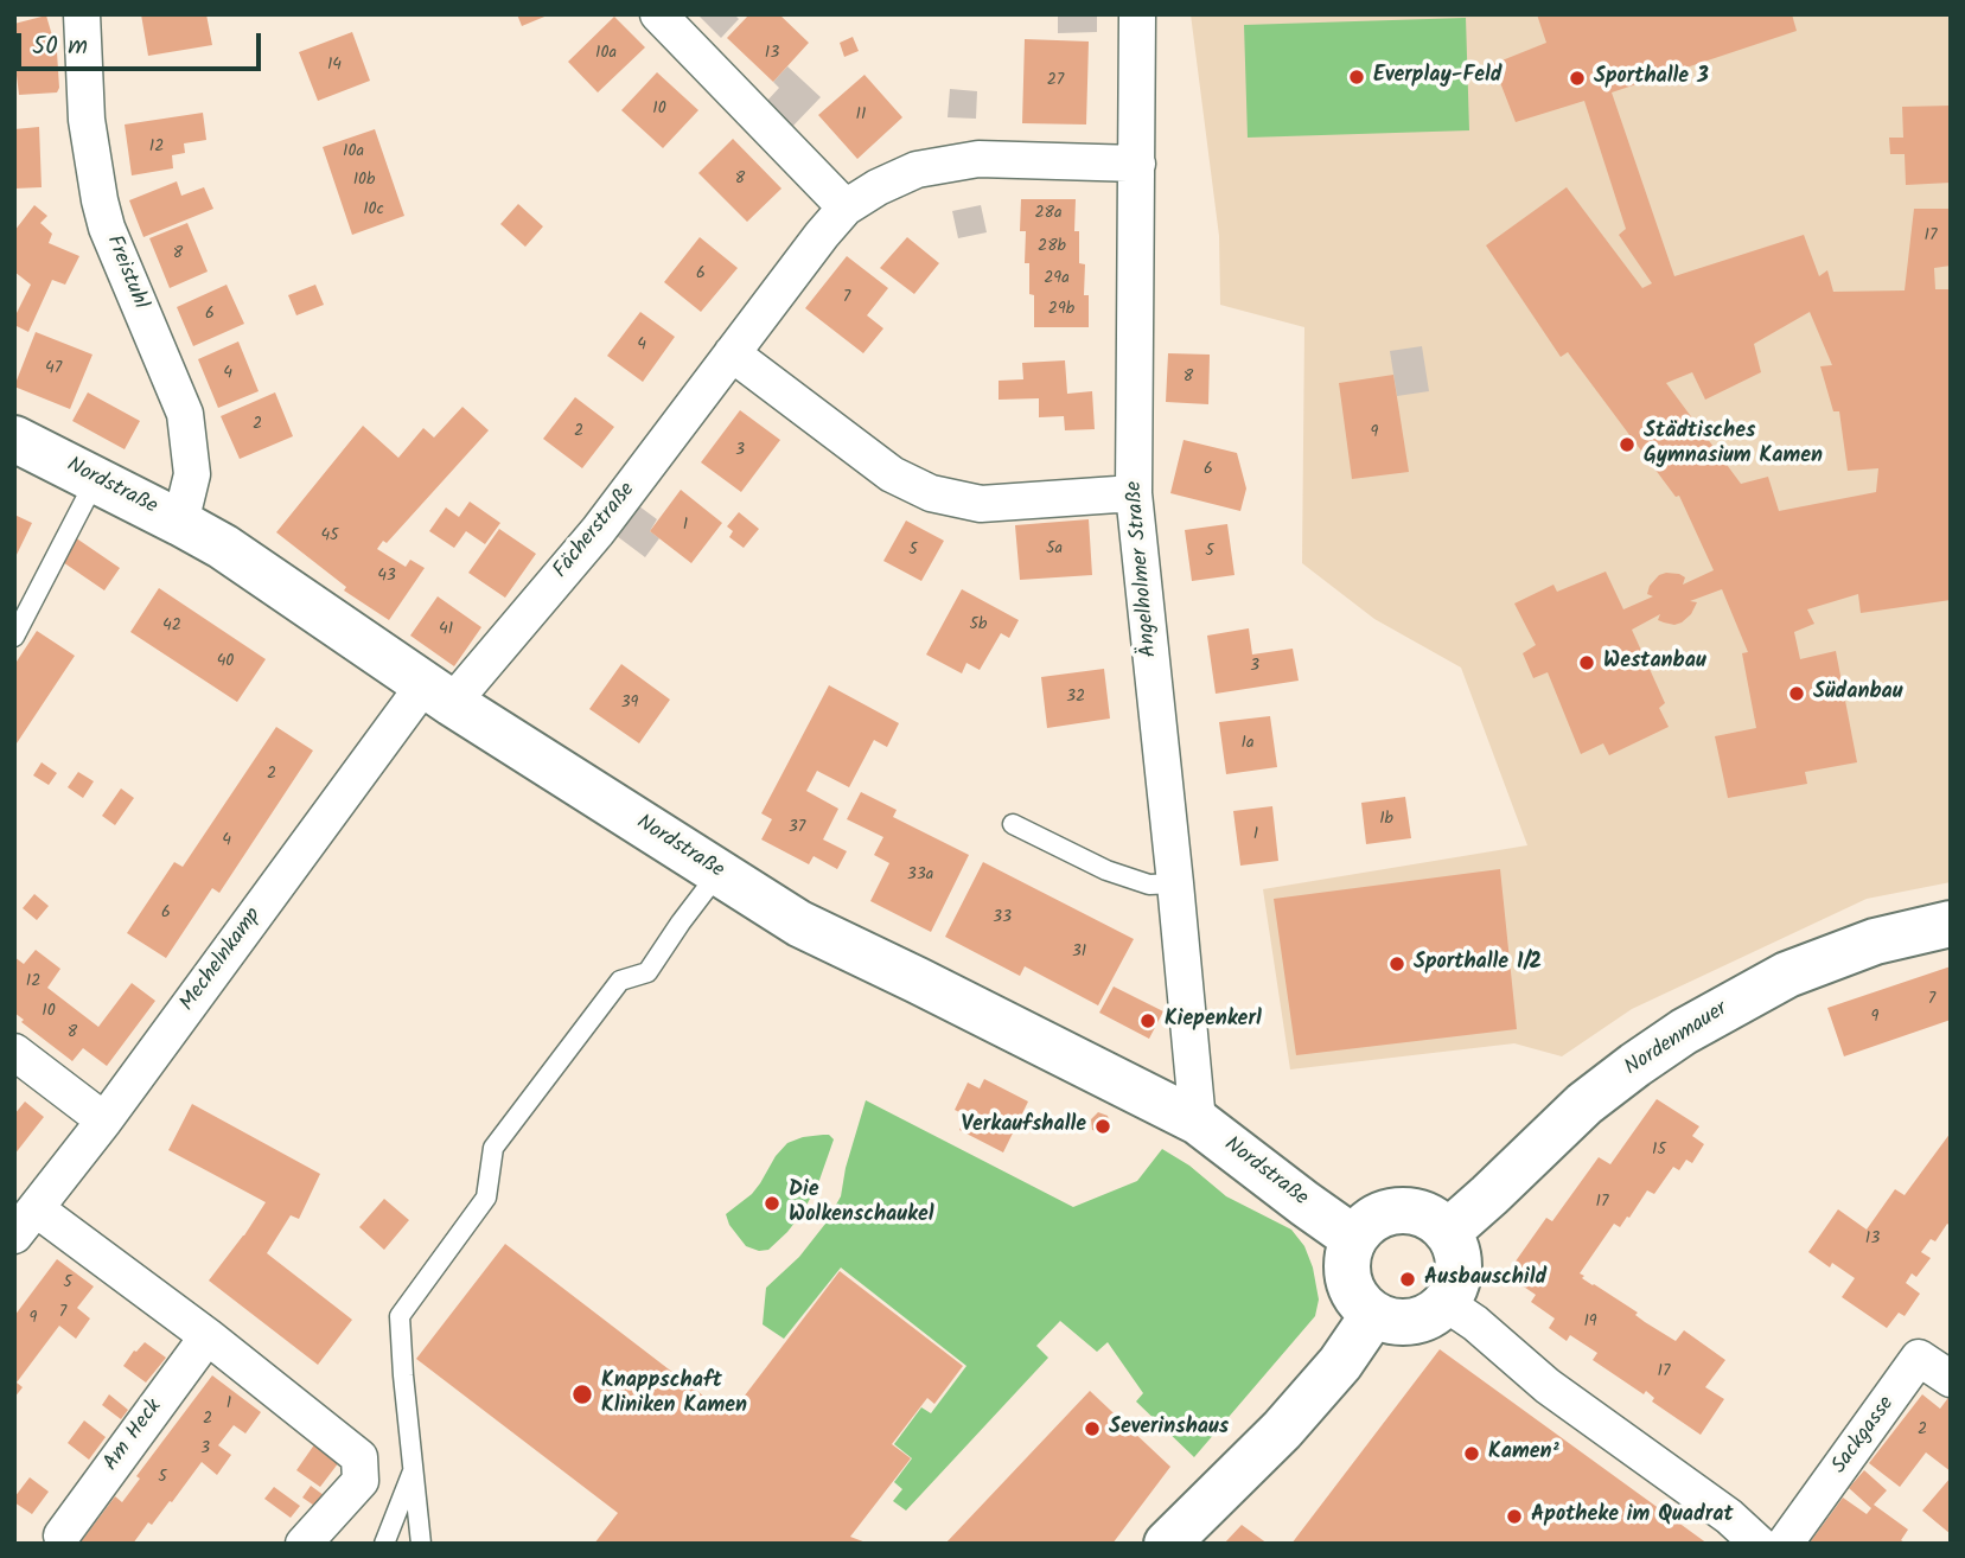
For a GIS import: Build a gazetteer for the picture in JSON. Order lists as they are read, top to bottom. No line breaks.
{"streets":{"street":["Freistuhl","Nordstraße","Fächerstraße","Ängelholmer Straße","Mechelnkamp","Nordenmauer","Am Heck","Sackgasse"]},"crossings":[["Freistuhl","Nordstraße"],["Nordstraße","Fächerstraße"],["Nordstraße","Ängelholmer Straße"],["Nordstraße","Mechelnkamp"],["Nordstraße","Nordenmauer"],["Fächerstraße","Ängelholmer Straße"],["Fächerstraße","Mechelnkamp"]],"places":["Everplay-Feld","Sporthalle 3","Städtisches Gymnasium Kamen","Westanbau","Südanbau","Sporthalle 1/2","Kiepenkerl","Verkaufshalle","Die Wolkenschaukel","Ausbauschild","Knappschaft Kliniken Kamen","Severinshaus","Kamen²","Apotheke im Quadrat"],"house_numbers":["10a","13","14","27","10","11","12","10a","8","10b","10c","28a","17","28b","8","6","29a","7","29b","6","4","47","4","8","2","2","9","3","6","1","45","5a","5","5","43","5b","42","41","40","3","32","39","1a","2","1b","37","1","4","33a","6","33","31","12","7","10","9","8","15","17","13","5","7","9","19","17","1","2","2","3","5"],"scale_bar":"50 m"}
